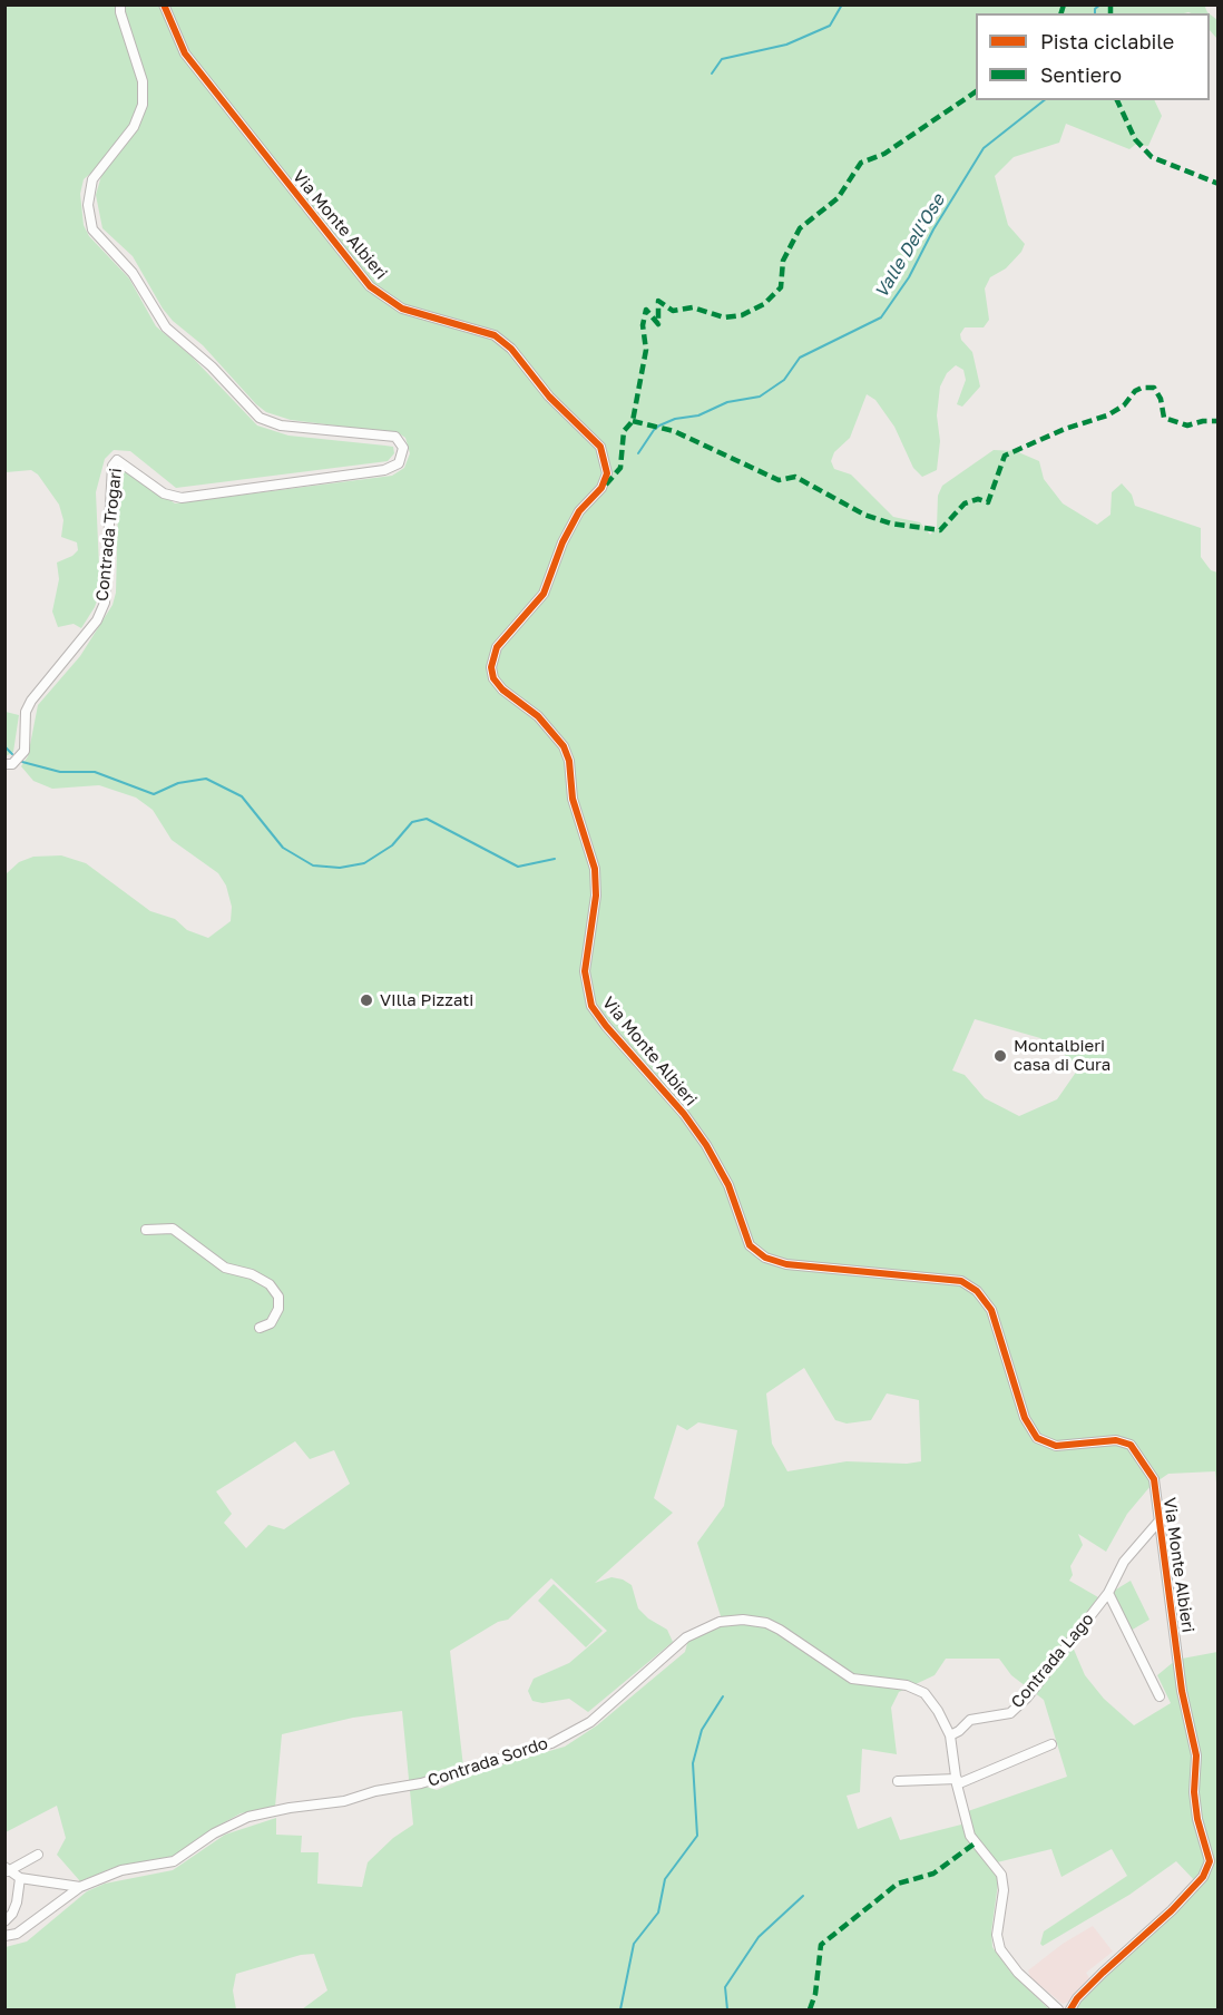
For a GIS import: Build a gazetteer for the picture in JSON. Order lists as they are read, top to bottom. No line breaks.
{"streets":{"street":["Via Monte Albieri","Contrada Trogari","Contrada Lago","Contrada Sordo"]},"crossings":[["Via Monte Albieri","Contrada Lago"],["Contrada Lago","Contrada Sordo"]],"water":["Valle Dell'Ose"],"places":["VIlla Pizzati","Montalbieri casa di Cura"],"legend":["Pista ciclabile","Sentiero"]}
